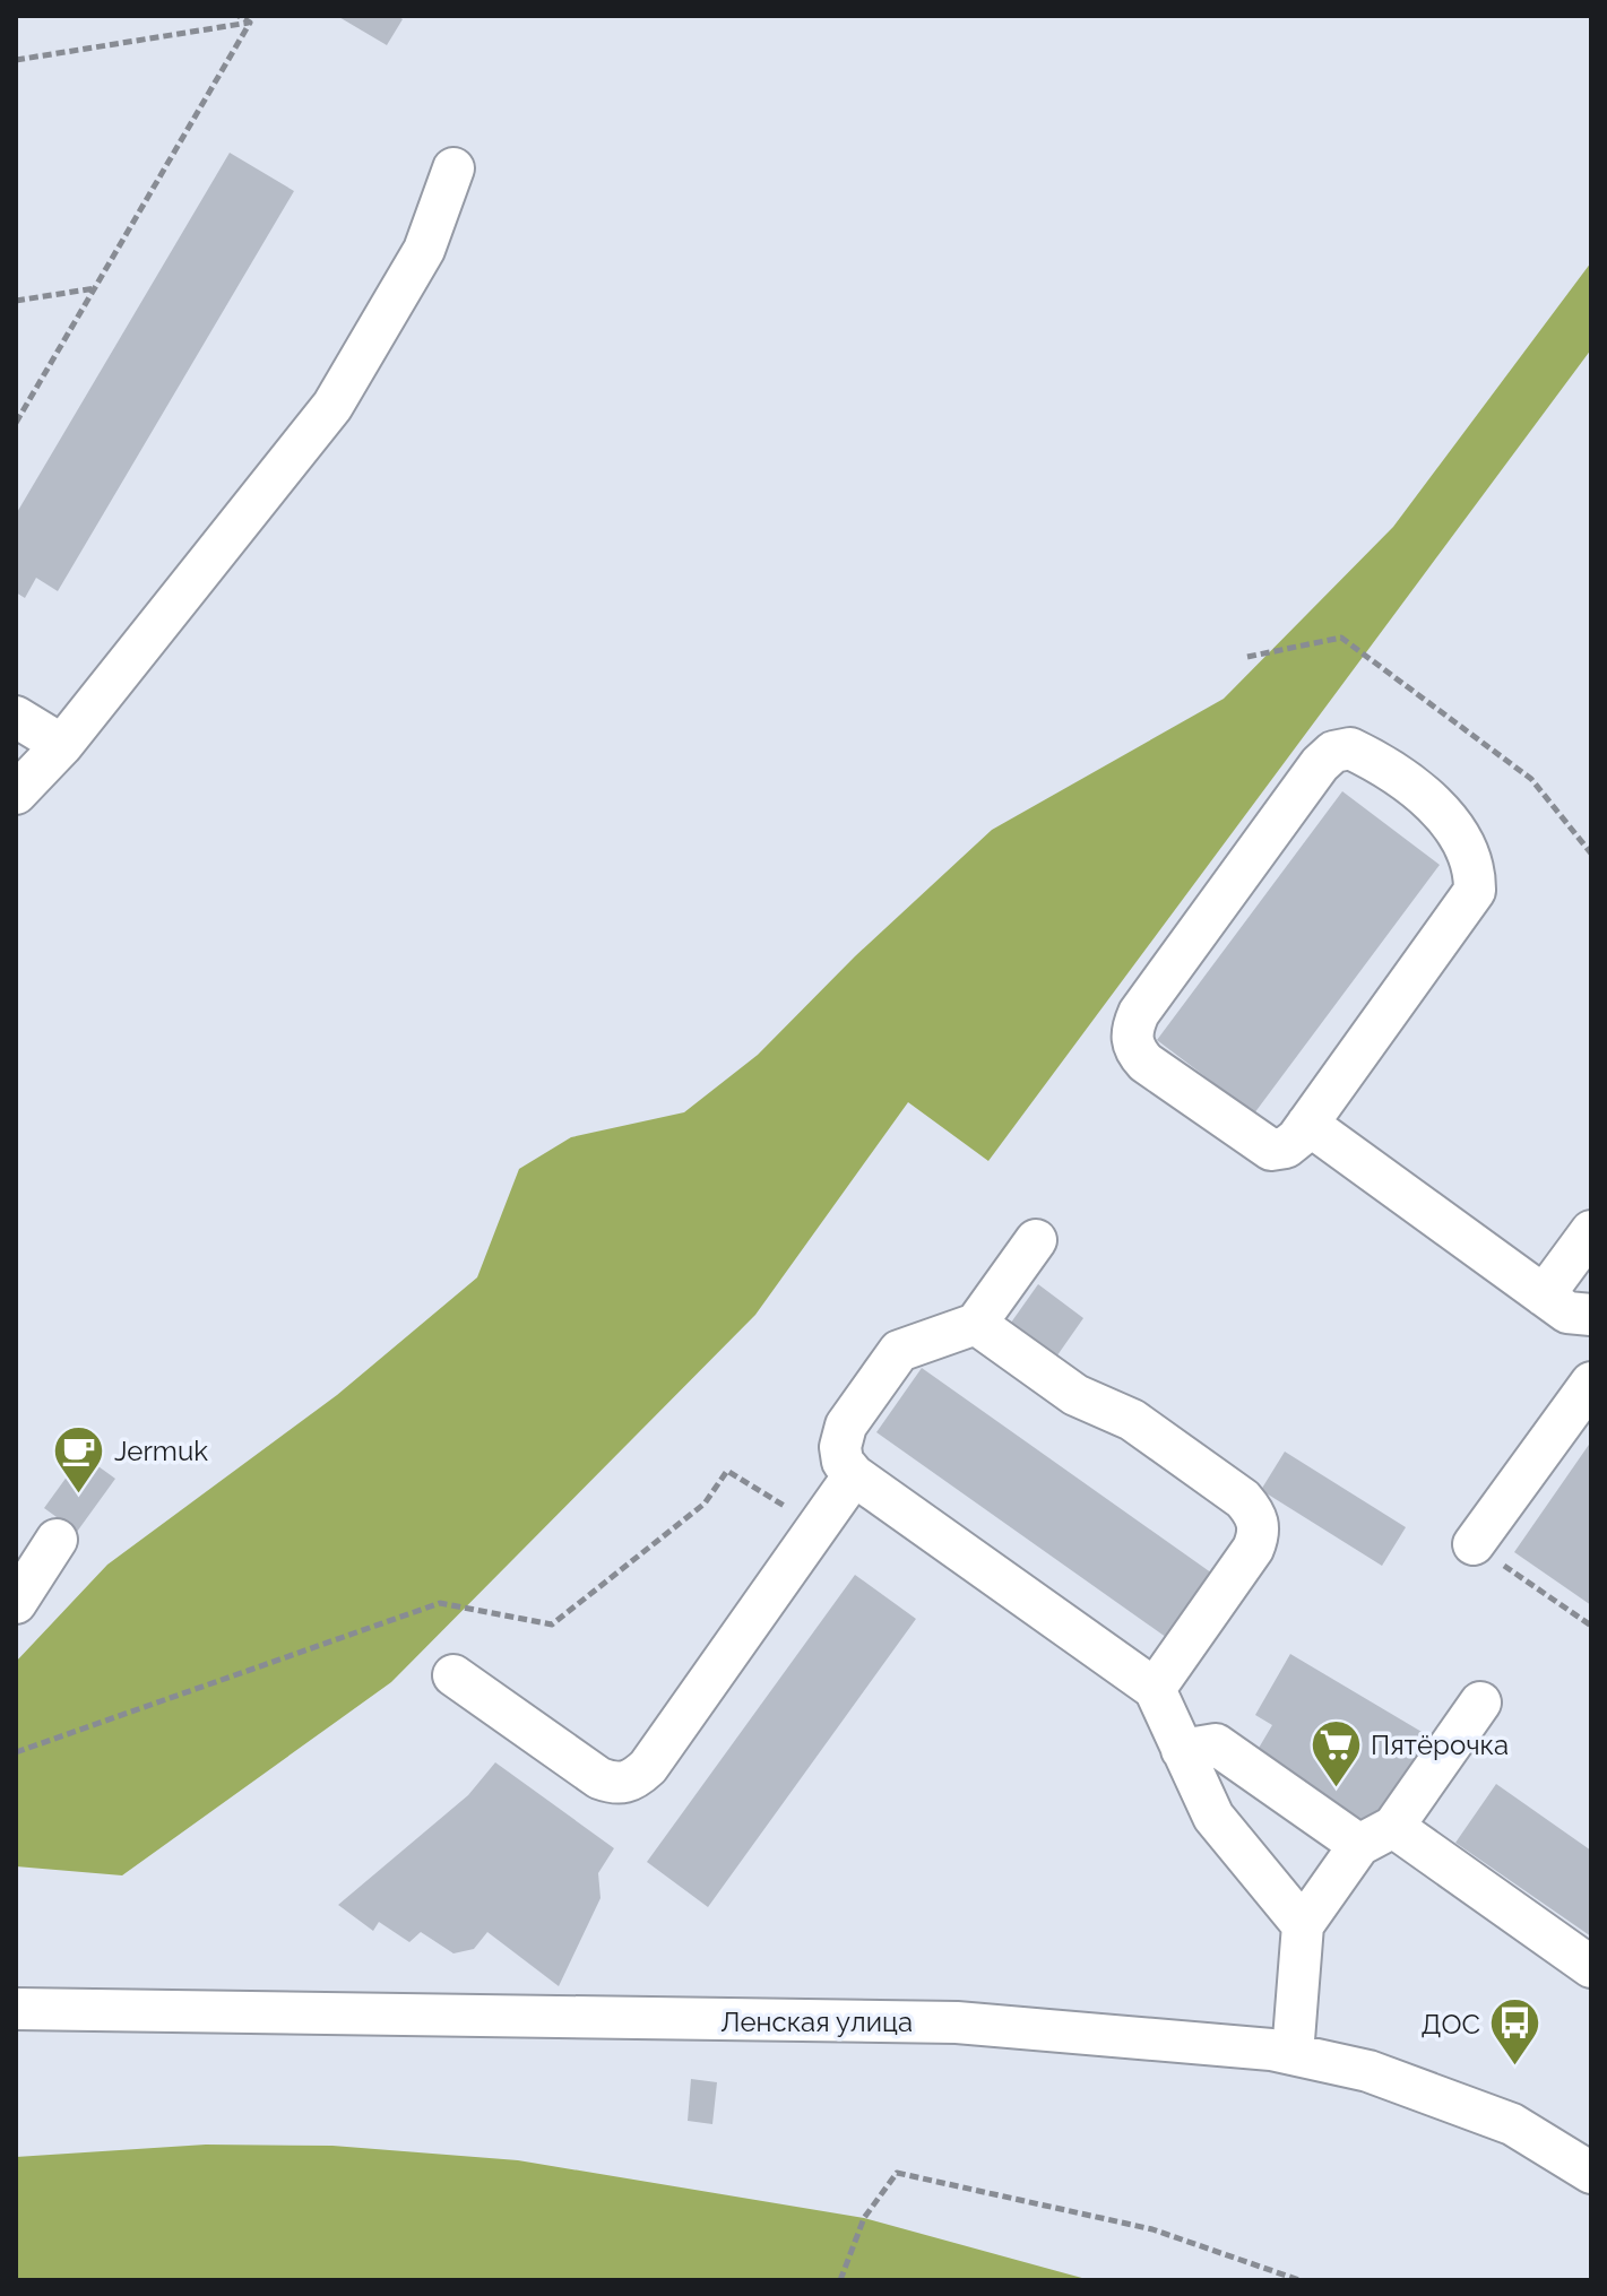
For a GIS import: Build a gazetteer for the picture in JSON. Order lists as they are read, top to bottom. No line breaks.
{"streets":{"street":["Ленская улица"]},"places":{"cafe":["Jermuk"],"supermarket":["Пятёрочка"],"bus stop":["ДОС"]}}
